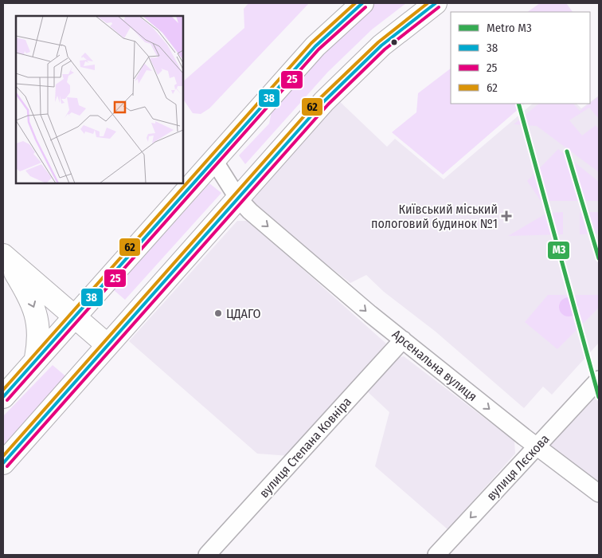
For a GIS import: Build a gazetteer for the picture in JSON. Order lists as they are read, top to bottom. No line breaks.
{"streets":{"street":["Арсенальна вулиця","вулиця Степана Ковніра","вулиця Лєскова"]},"crossings":[["Арсенальна вулиця","вулиця Степана Ковніра"],["Арсенальна вулиця","вулиця Лєскова"]],"one_way":["Арсенальна вулиця","вулиця Лєскова"],"places":{"health":["Київський міський пологовий будинок №1"],"other":["ЦДАГО"]},"lines":["transit line 38","transit line 62","transit line 25","metro line M3"],"legend":["Metro M3","38","25","62"]}
